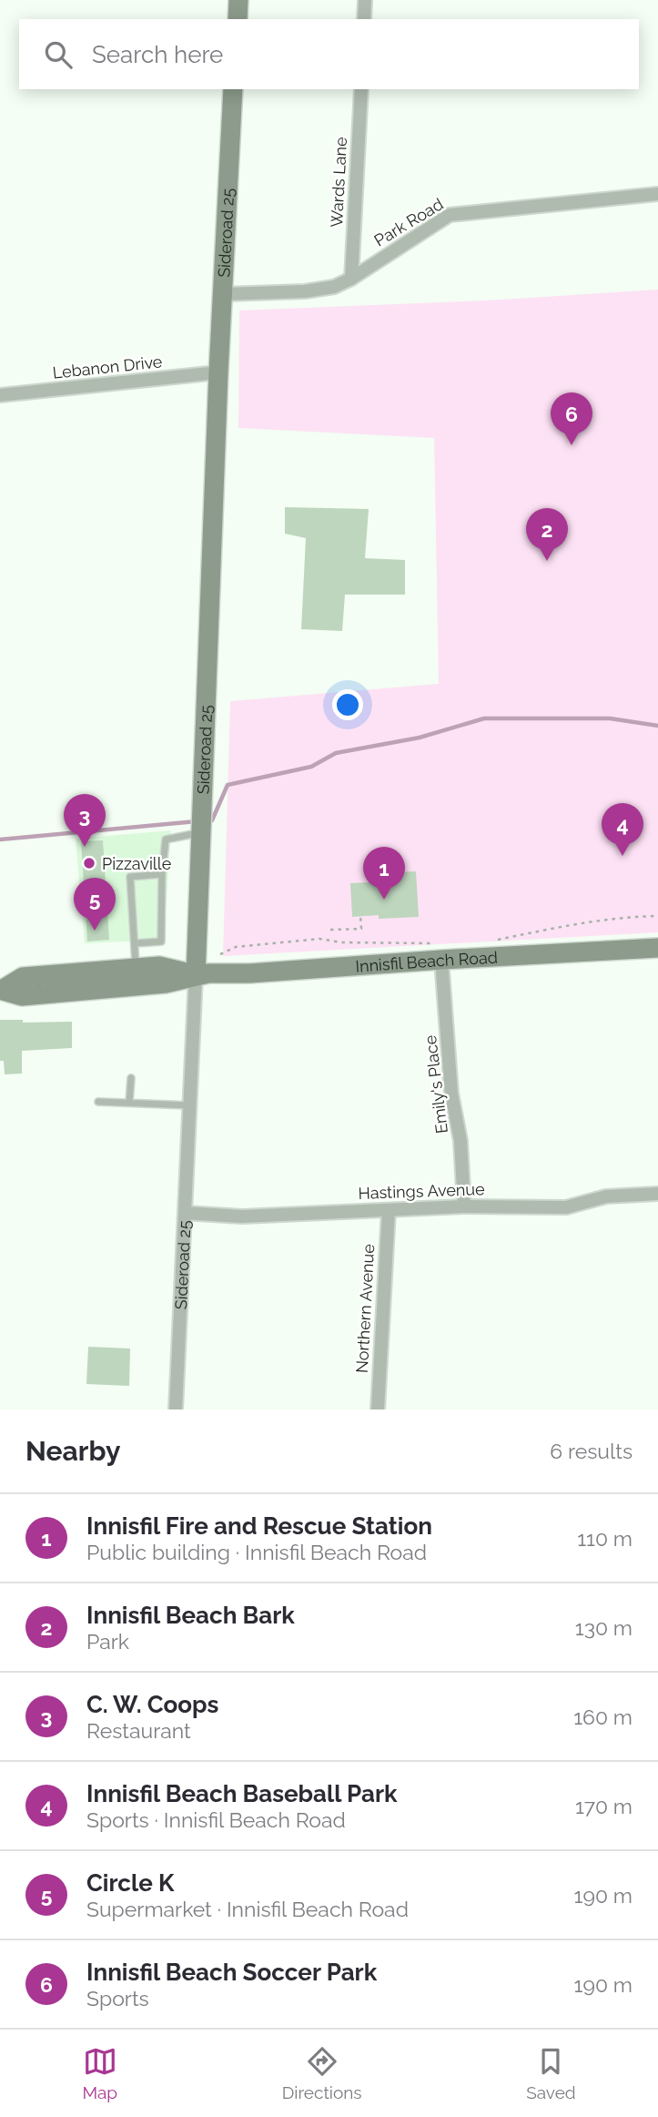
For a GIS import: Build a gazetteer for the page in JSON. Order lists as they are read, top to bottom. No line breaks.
{"streets":{"main road":["Sideroad 25","Innisfil Beach Road"],"street":["Wards Lane","Park Road","Lebanon Drive","Emily's Place","Hastings Avenue","Northern Avenue"]},"crossings":[["Wards Lane","Park Road"],["Park Road","Sideroad 25"],["Sideroad 25","Lebanon Drive"],["Sideroad 25","Innisfil Beach Road"],["Sideroad 25","Hastings Avenue"],["Innisfil Beach Road","Emily's Place"],["Emily's Place","Hastings Avenue"],["Hastings Avenue","Northern Avenue"]],"places":["Pizzaville"],"page":{"search":"Search here","pins":["6","2","3","4","1","5"],"heading":["Nearby","6 results"],"list":[{"mark":"1","name":"Innisfil Fire and Rescue Station","note":"Public building · Innisfil Beach Road","value":"110 m"},{"mark":"2","name":"Innisfil Beach Bark","note":"Park","value":"130 m"},{"mark":"3","name":"C. W. Coops","note":"Restaurant","value":"160 m"},{"mark":"4","name":"Innisfil Beach Baseball Park","note":"Sports · Innisfil Beach Road","value":"170 m"},{"mark":"5","name":"Circle K","note":"Supermarket · Innisfil Beach Road","value":"190 m"},{"mark":"6","name":"Innisfil Beach Soccer Park","note":"Sports","value":"190 m"}],"nav":["Map","Directions","Saved"]}}
